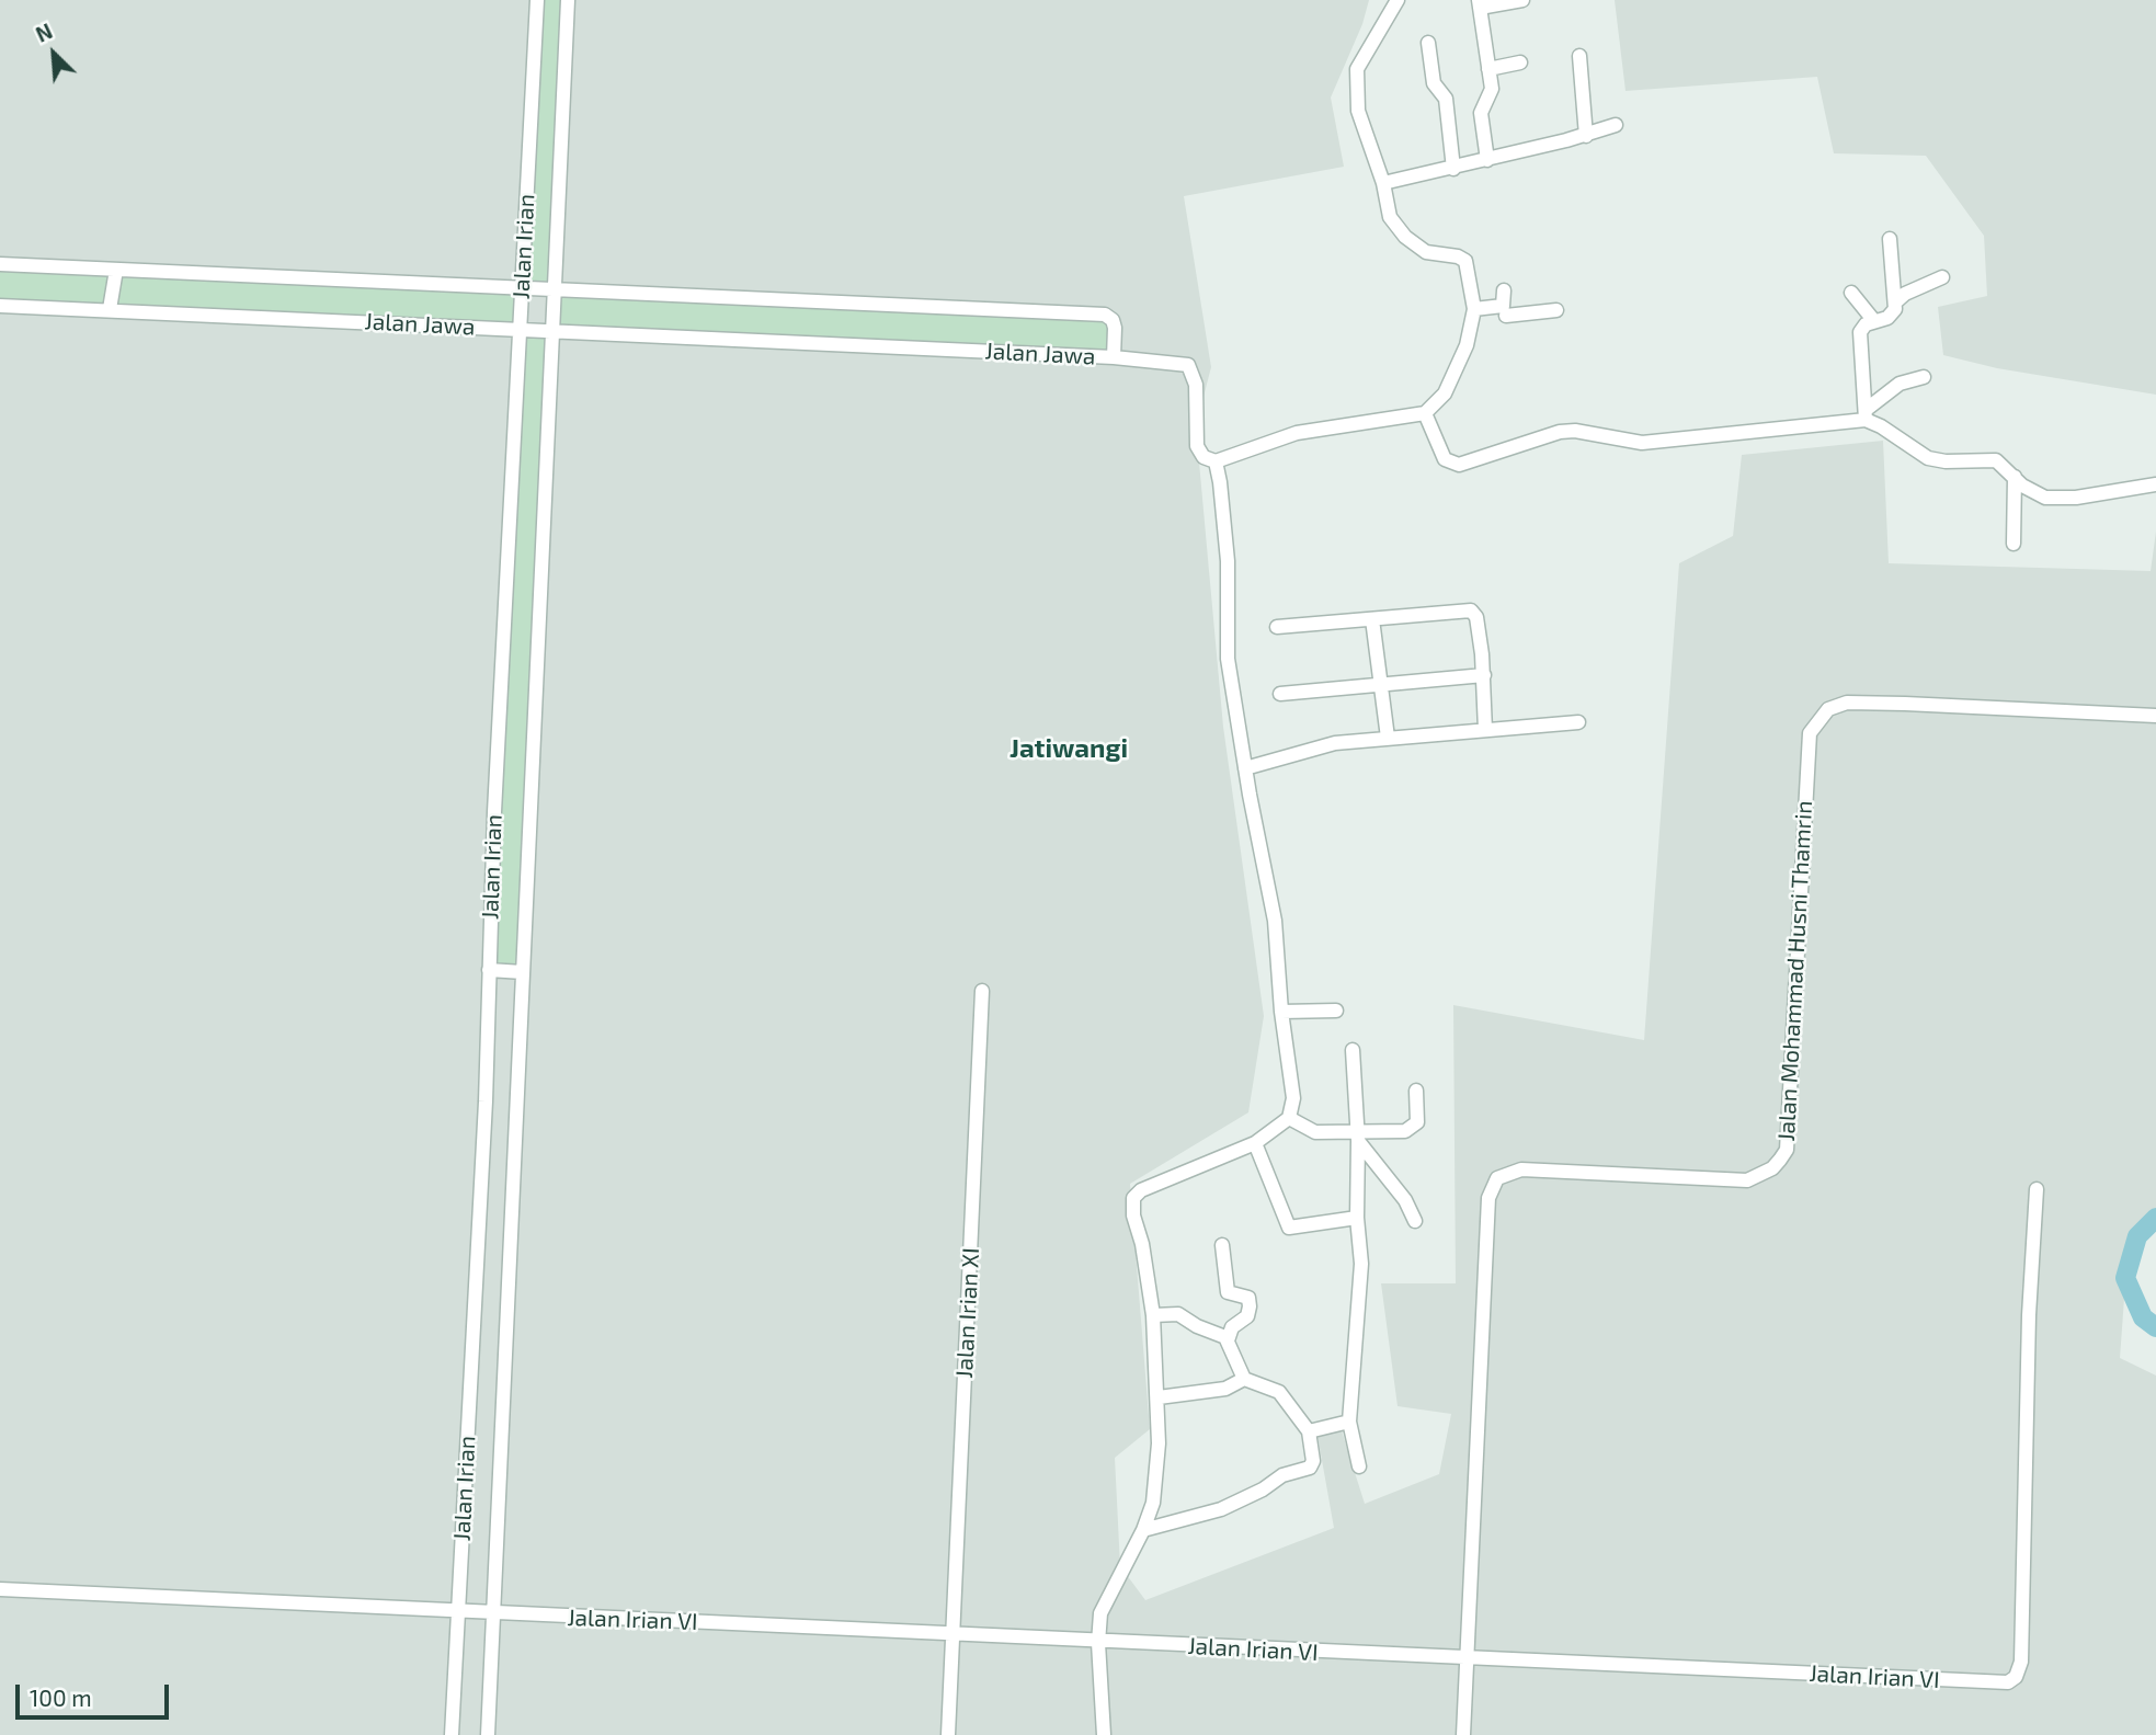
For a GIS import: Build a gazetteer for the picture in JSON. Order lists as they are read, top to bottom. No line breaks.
{"streets":{"street":["Jalan Irian","Jalan Jawa","Jalan Mohammad Husni Thamrin","Jalan Irian XI","Jalan Irian VI"]},"crossings":[["Jalan Irian","Jalan Jawa"],["Jalan Irian","Jalan Irian VI"],["Jalan Mohammad Husni Thamrin","Jalan Irian VI"],["Jalan Irian XI","Jalan Irian VI"]],"districts":["Jatiwangi"],"scale_bar":"100 m","north":"top left"}
